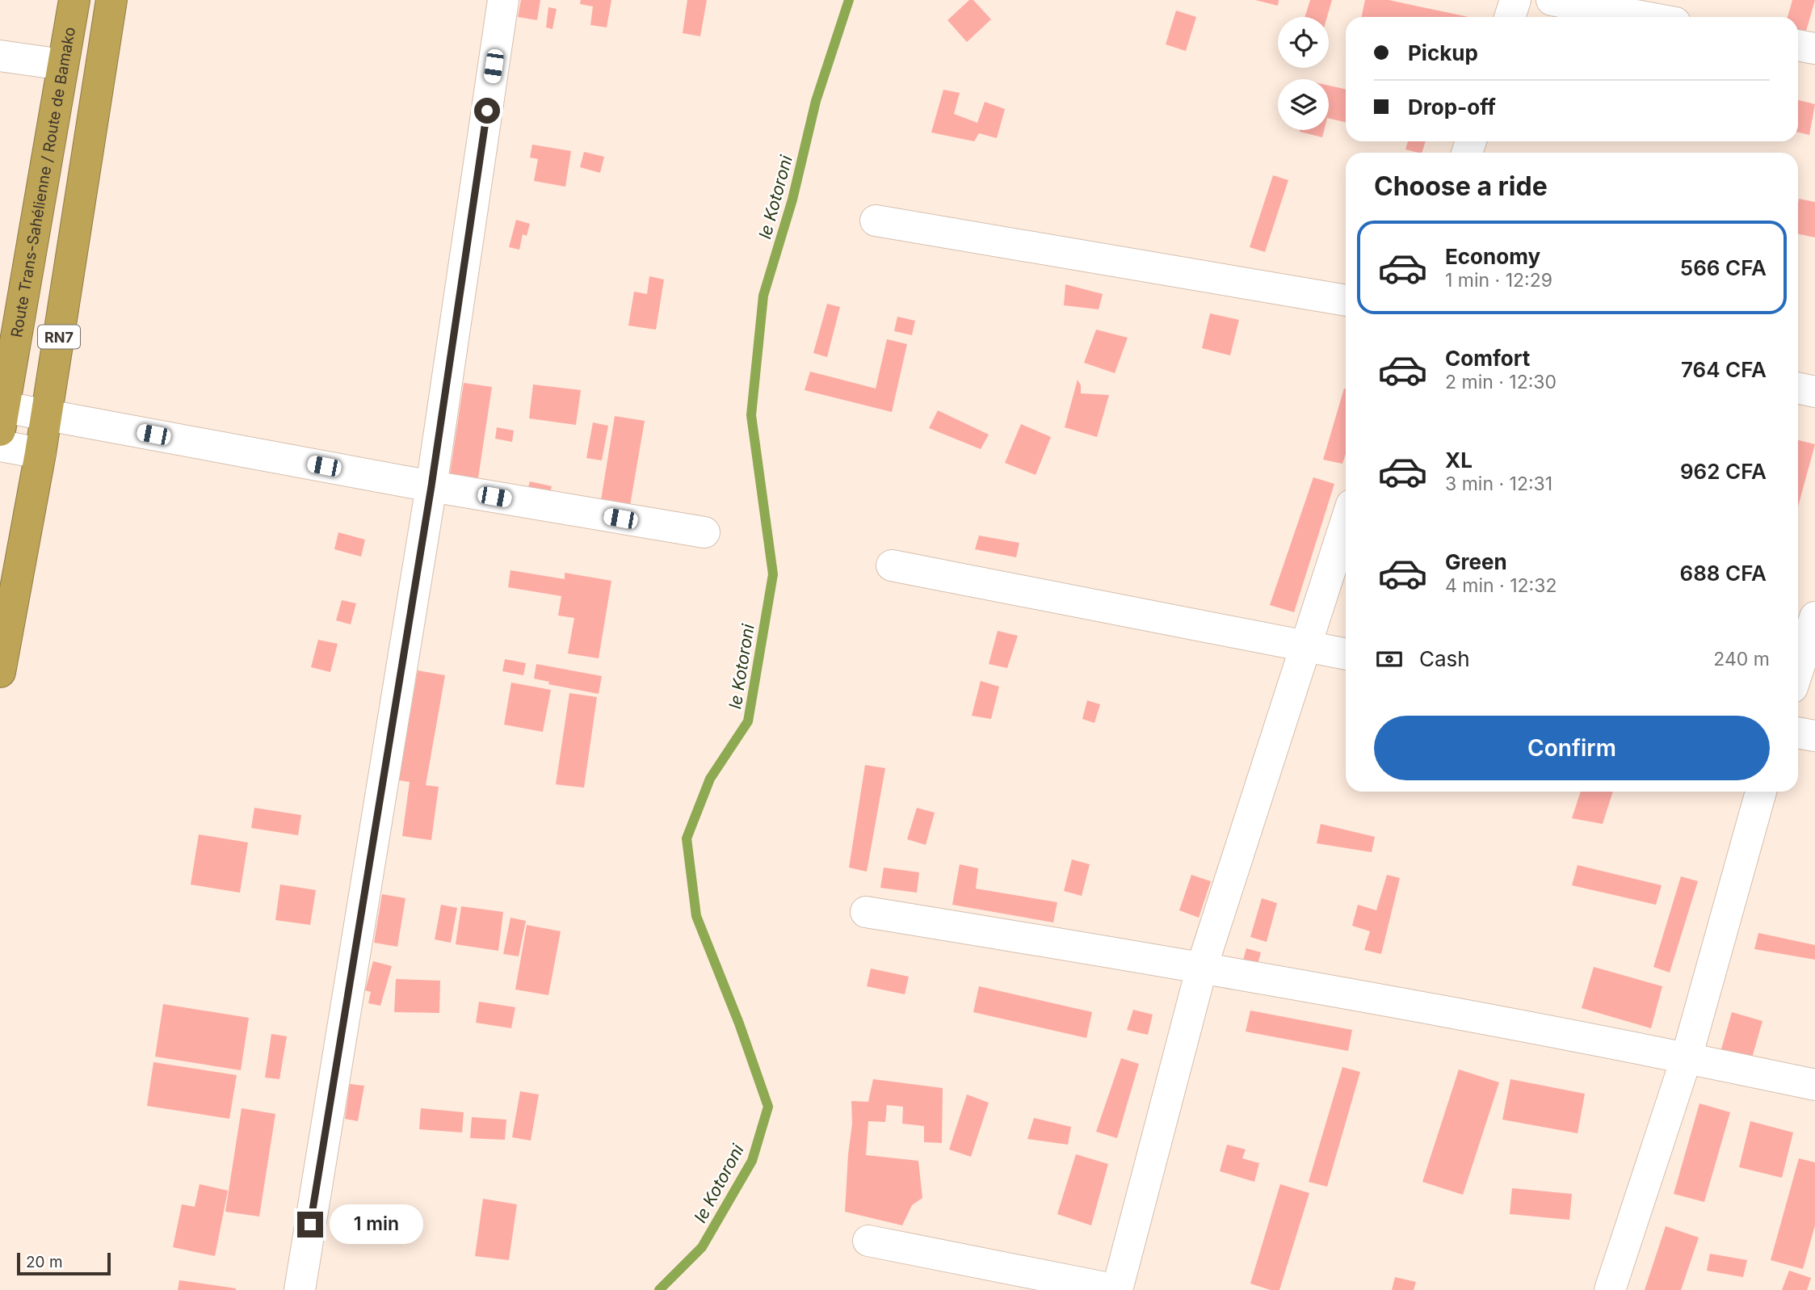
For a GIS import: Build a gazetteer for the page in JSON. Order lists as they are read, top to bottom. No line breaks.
{"streets":{"highway":["Route Trans-Sahélienne / Route de Bamako","RN7"]},"water":["le Kotoroni"],"scale_bar":"20 m","page":{"banner":["Pickup","Drop-off"],"heading":"Choose a ride","list":[{"name":"Economy","note":"1 min · 12:29","value":"566 CFA"},{"name":"Comfort","note":"2 min · 12:30","value":"764 CFA"},{"name":"XL","note":"3 min · 12:31","value":"962 CFA"},{"name":"Green","note":"4 min · 12:32","value":"688 CFA"}],"pay":["Cash","240 m"],"buttons":"Confirm","bubble":"1 min","scale":"20 m"}}
